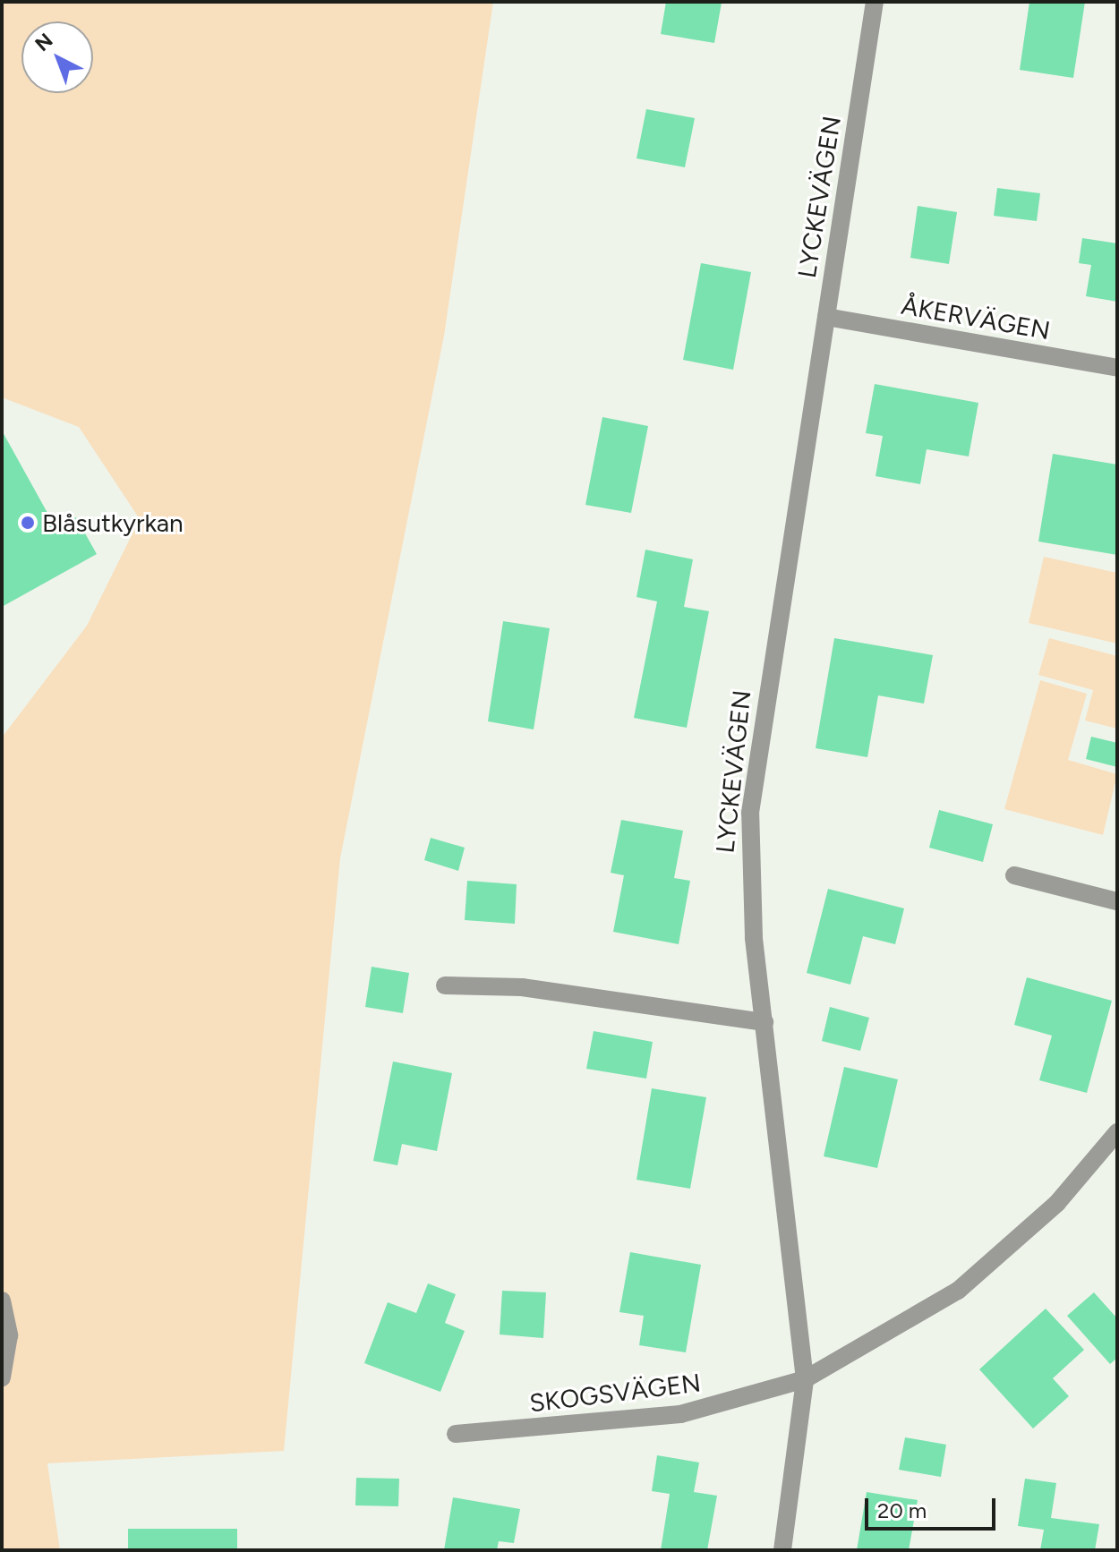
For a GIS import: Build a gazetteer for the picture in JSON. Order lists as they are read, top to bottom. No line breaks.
{"streets":{"street":["LYCKEVÄGEN","ÅKERVÄGEN","SKOGSVÄGEN"]},"crossings":[["LYCKEVÄGEN","ÅKERVÄGEN"],["LYCKEVÄGEN","SKOGSVÄGEN"]],"places":["Blåsutkyrkan"],"scale_bar":"20 m","north":"top left"}
